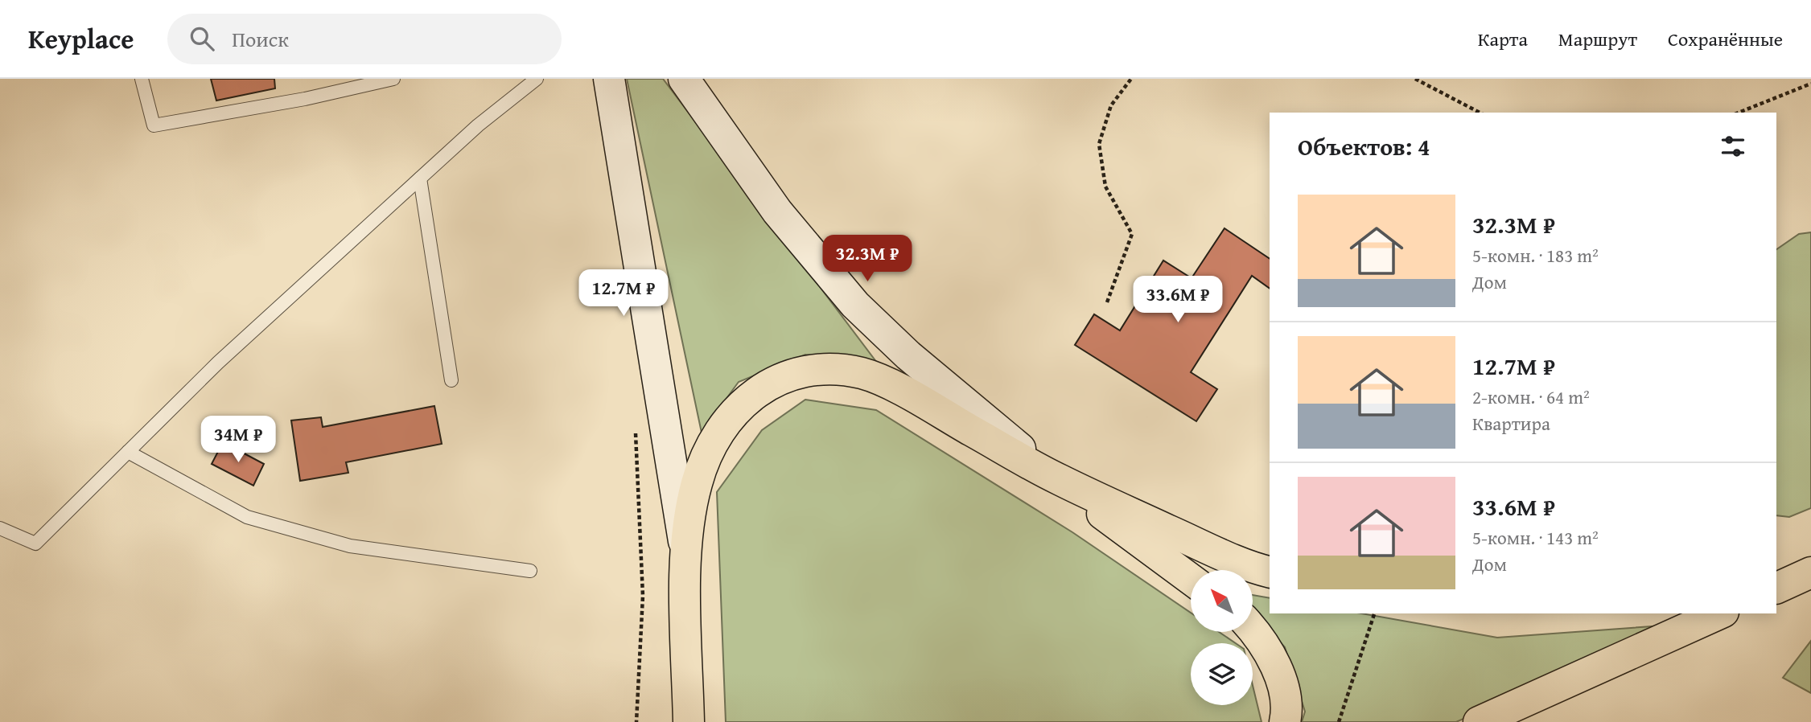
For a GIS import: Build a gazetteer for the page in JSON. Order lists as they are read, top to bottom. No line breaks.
{"north":"top left","page":{"header":"Keyplace","search":"Поиск","nav":["Карта","Маршрут","Сохранённые"],"heading":"Объектов: 4","list":[{"name":"32.3M ₽","note":"5-комн. · 183 m² · Дом"},{"name":"12.7M ₽","note":"2-комн. · 64 m² · Квартира"},{"name":"33.6M ₽","note":"5-комн. · 143 m² · Дом"}],"price":["32.3M ₽","12.7M ₽","33.6M ₽","34M ₽"]}}
